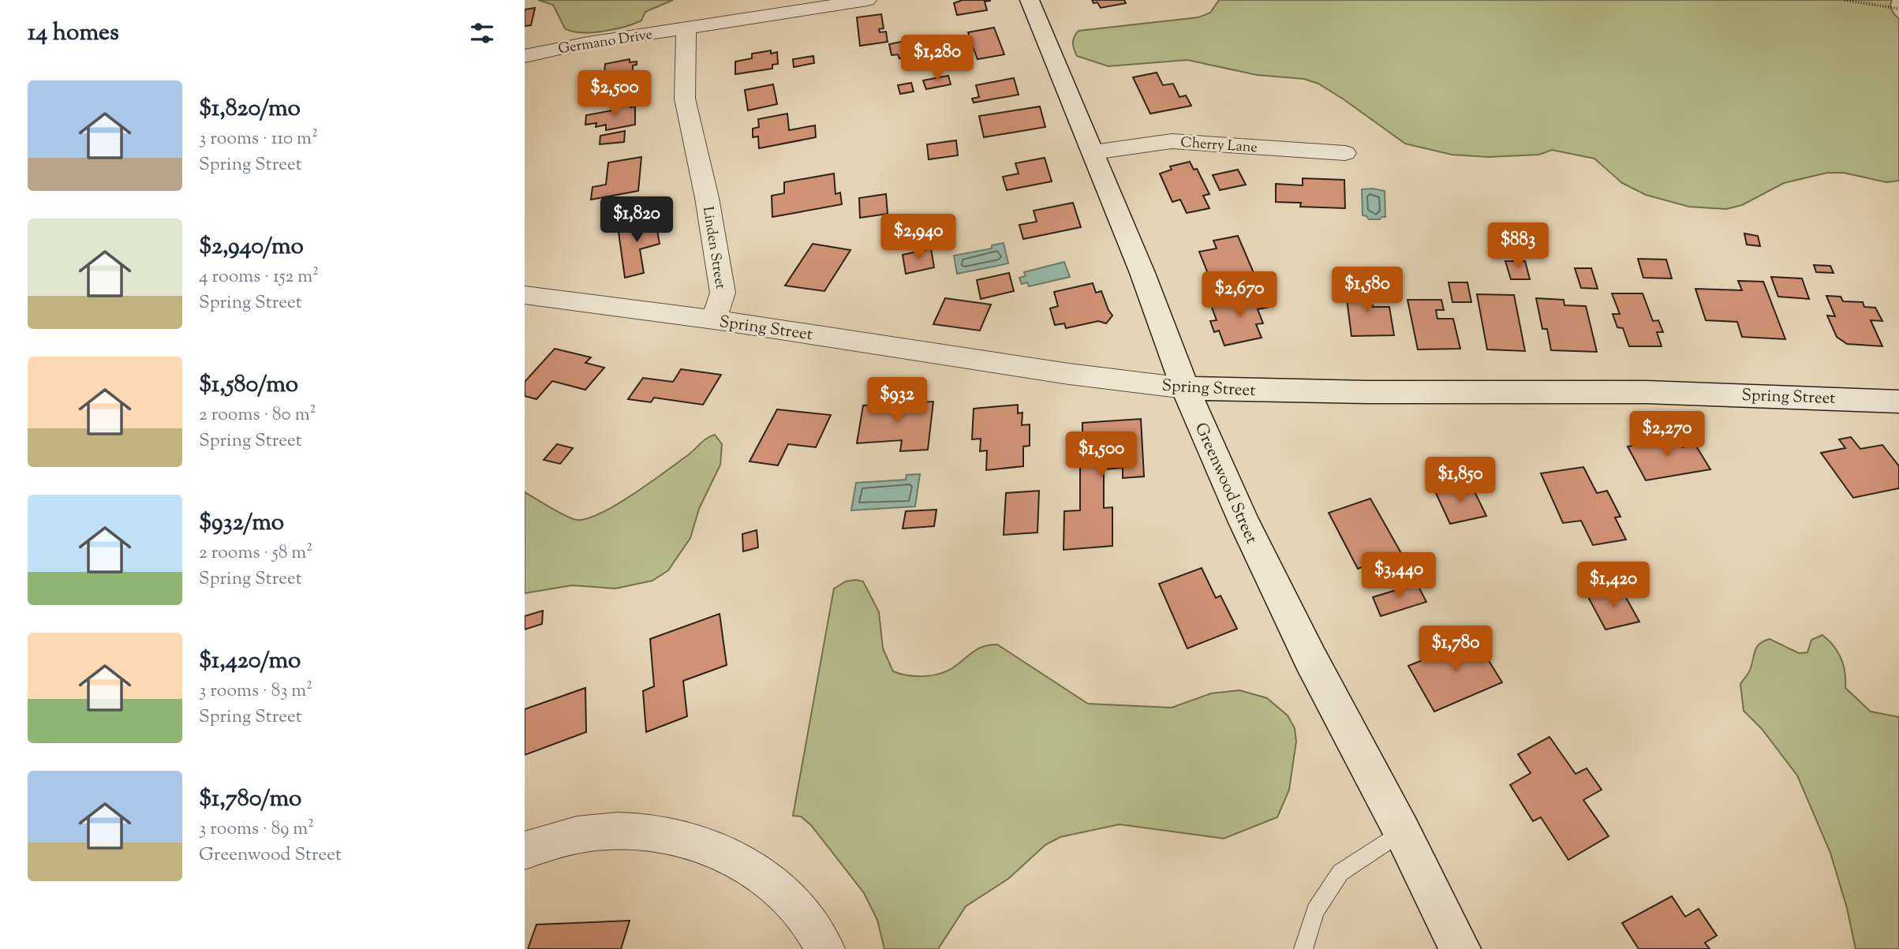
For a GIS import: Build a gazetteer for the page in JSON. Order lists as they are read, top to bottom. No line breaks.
{"streets":{"street":["Germano Drive","Cherry Lane","Linden Street","Spring Street","Greenwood Street"]},"crossings":[["Germano Drive","Linden Street"],["Cherry Lane","Greenwood Street"],["Linden Street","Spring Street"],["Spring Street","Greenwood Street"]],"page":{"heading":"14 homes","price":["$1,280","$2,500","$1,820","$2,940","$883","$1,580","$2,670","$932","$2,270","$1,500","$1,850","$3,440","$1,420","$1,780"],"list":[{"name":"$1,820/mo","note":"3 rooms · 110 m² · Spring Street"},{"name":"$2,940/mo","note":"4 rooms · 152 m² · Spring Street"},{"name":"$1,580/mo","note":"2 rooms · 80 m² · Spring Street"},{"name":"$932/mo","note":"2 rooms · 58 m² · Spring Street"},{"name":"$1,420/mo","note":"3 rooms · 83 m² · Spring Street"},{"name":"$1,780/mo","note":"3 rooms · 89 m² · Greenwood Street"}]}}
